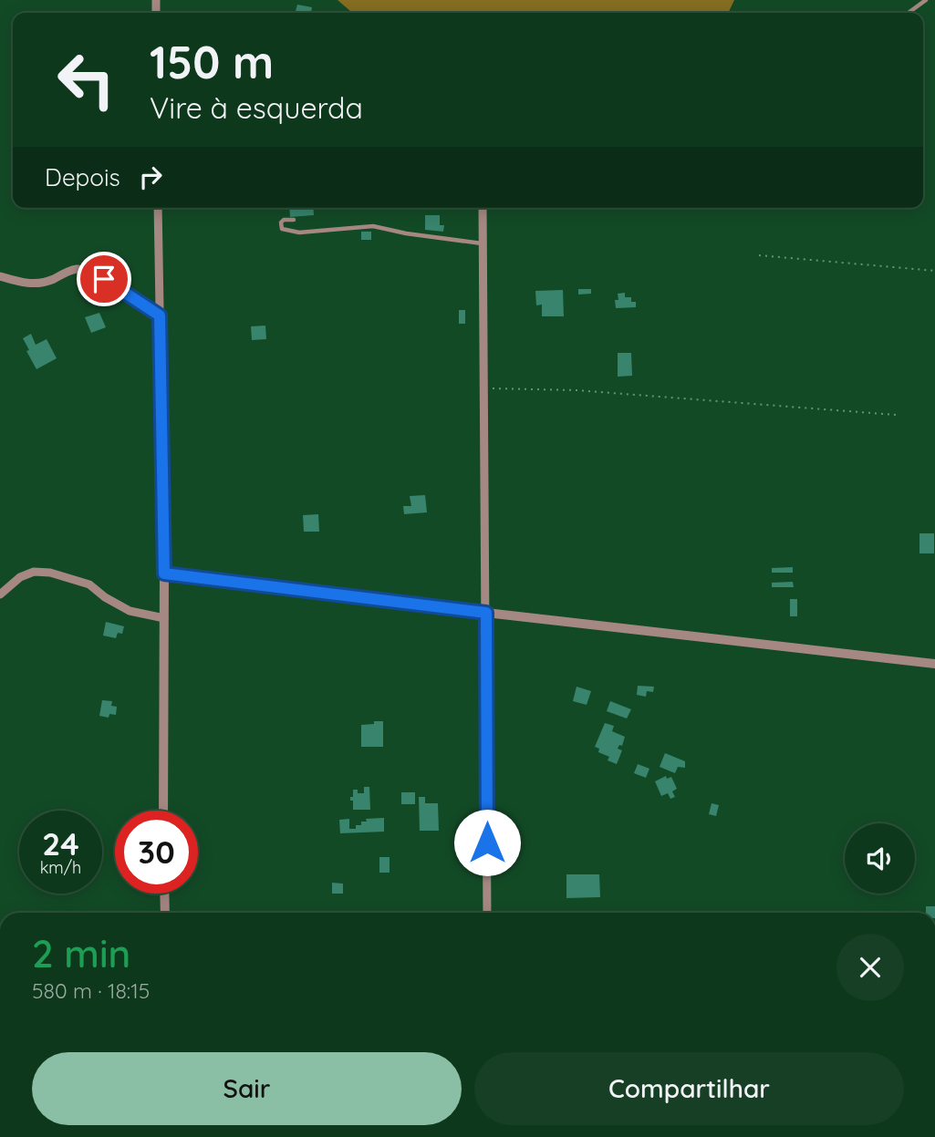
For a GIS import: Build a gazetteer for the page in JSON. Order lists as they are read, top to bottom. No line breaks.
{"page":{"turn":["150 m","Vire à esquerda"],"then":"Depois","speed":"24 km/h","limit":"30","heading":["2 min","580 m · 18:15"],"buttons":["Sair","Compartilhar"]}}
